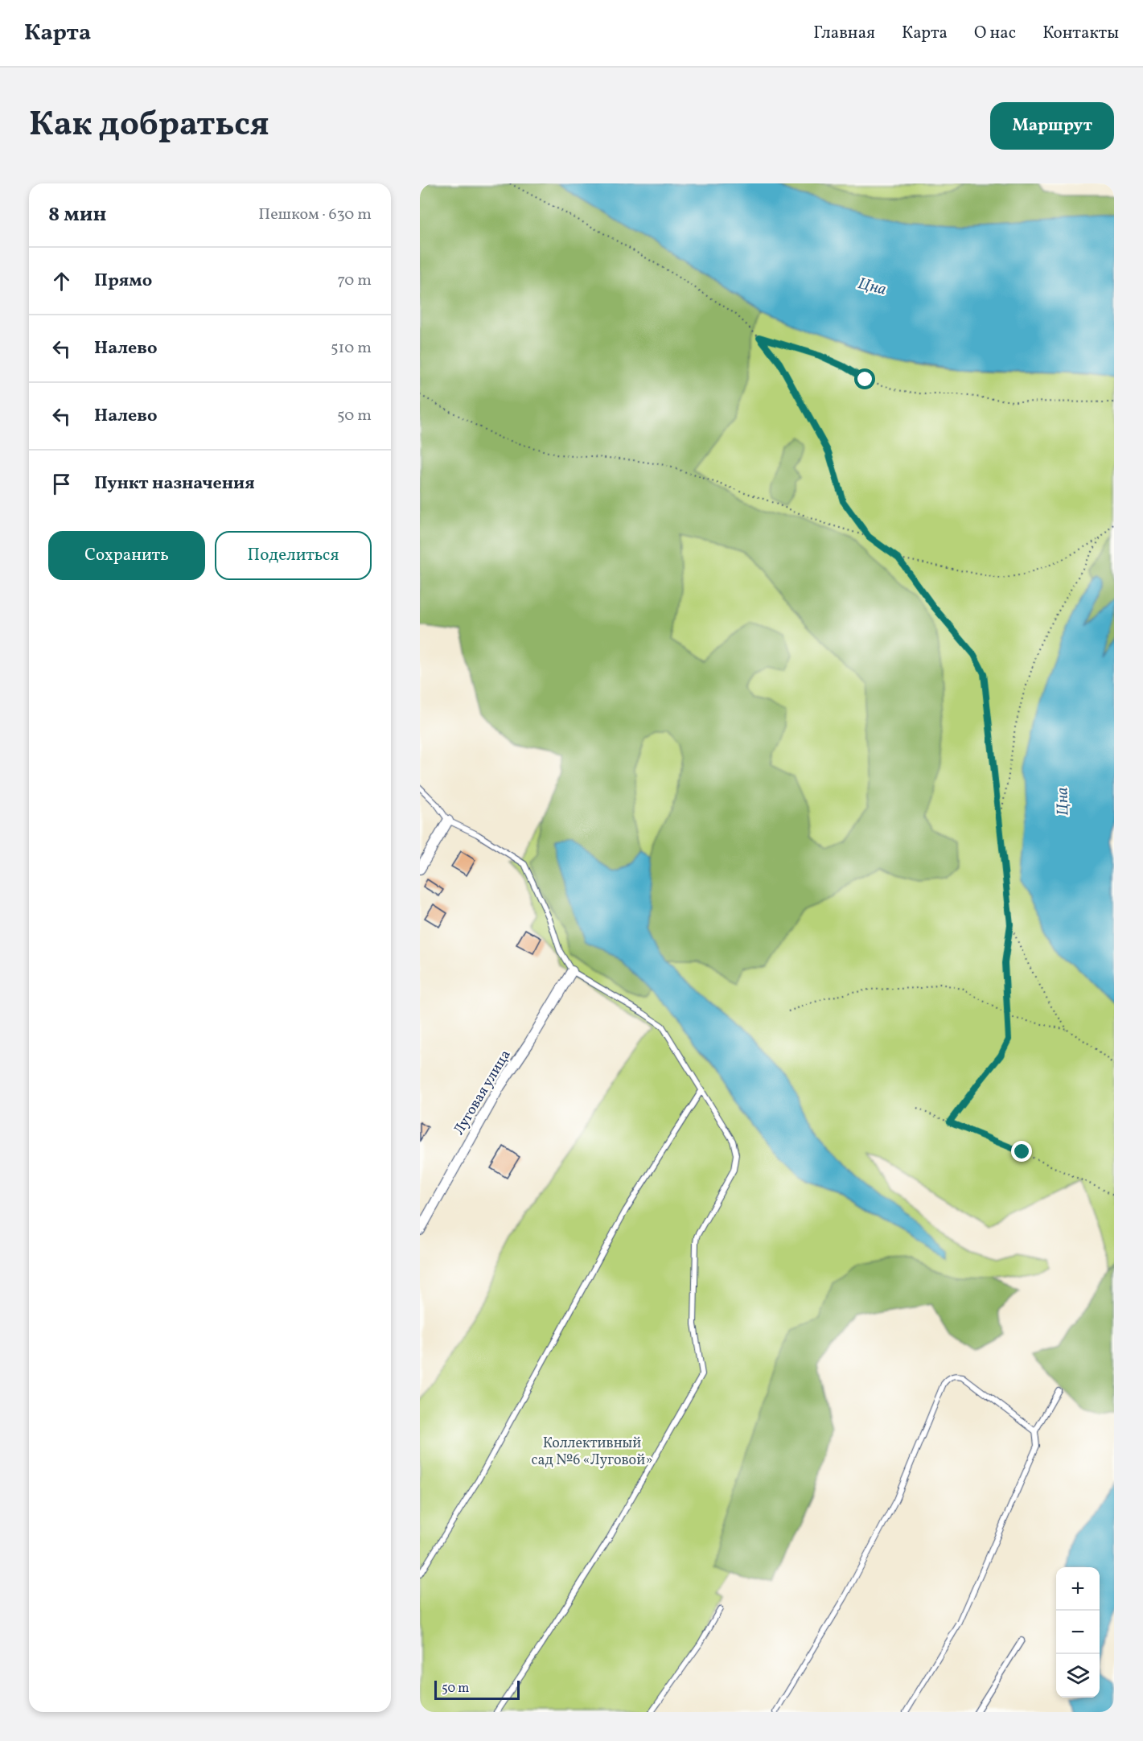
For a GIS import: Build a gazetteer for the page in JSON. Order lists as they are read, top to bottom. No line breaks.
{"streets":{"street":["Луговая улица"]},"water":["Цна"],"parks":["Коллективный сад №6 «Луговой»"],"scale_bar":"50 m","page":{"header":"Карта","nav":["Главная","Карта","О нас","Контакты"],"title":"Как добраться","buttons":["Маршрут",["Сохранить","Поделиться"]],"heading":["8 мин","Пешком · 630 m"],"list":[["Прямо","70 m"],["Налево","510 m"],["Налево","50 m"],"Пункт назначения"],"map_buttons":["+","−"],"scale":"50 m"}}
